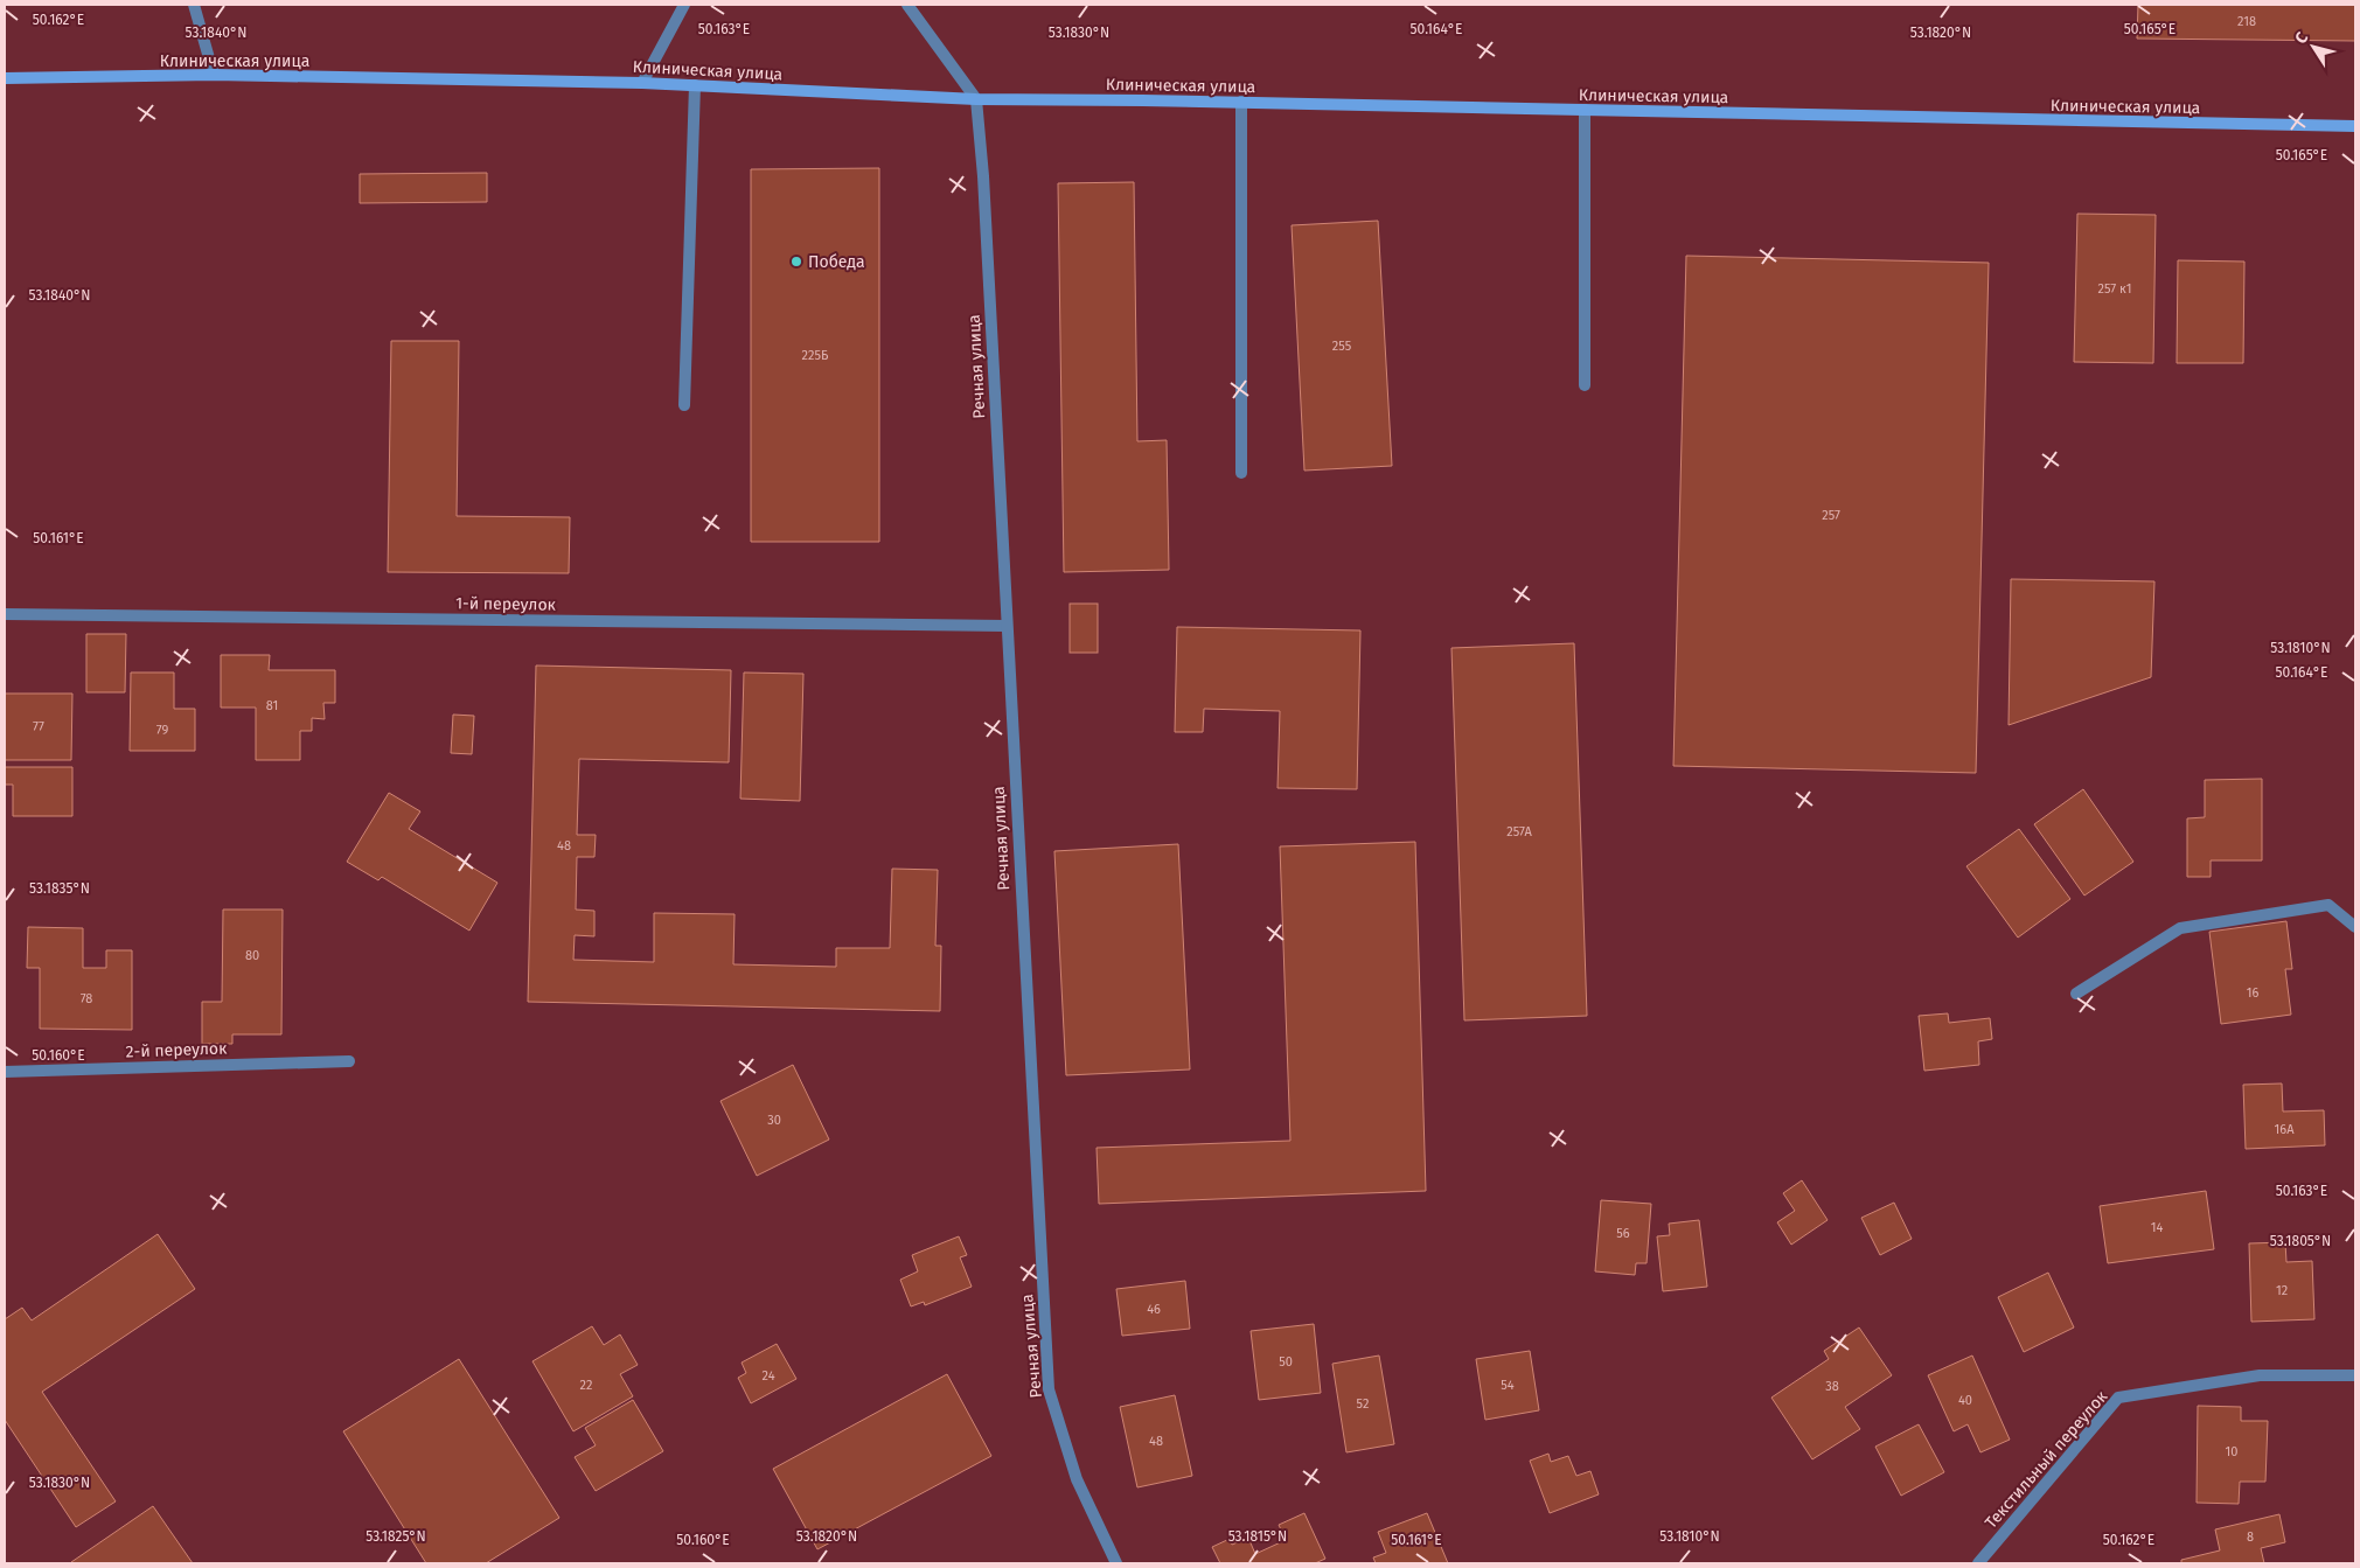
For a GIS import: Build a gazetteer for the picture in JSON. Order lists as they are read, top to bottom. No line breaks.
{"streets":{"main road":["Клиническая улица"],"street":["Речная улица","1-й переулок","2-й переулок","Текстильный переулок"]},"crossings":[["Клиническая улица","Речная улица"],["Речная улица","1-й переулок"]],"places":["Победа"],"house_numbers":["218","257 к1","255","225Б","257","81","77","79","257А","48","80","16","78","30","16А","14","56","12","46","50","24","22","54","38","40","52","48","10","8"],"north":"top left","coordinates":["50.162°E","50.165°E","50.163°E","50.164°E","53.1840°N","53.1830°N","53.1820°N","50.161°E","53.1810°N","53.1835°N","50.160°E","53.1805°N","53.1825°N","53.1815°N"]}
